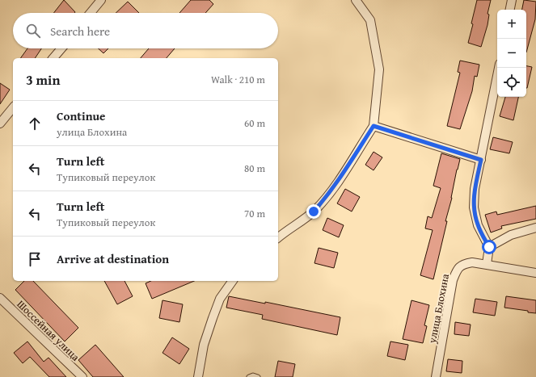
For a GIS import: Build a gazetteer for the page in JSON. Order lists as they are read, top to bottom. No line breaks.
{"streets":{"street":["улица Блохина","Шоссейная улица"]},"page":{"map_buttons":["+","−"],"search":"Search here","heading":["3 min","Walk · 210 m"],"list":[["Continue","улица Блохина","60 m"],["Turn left","Тупиковый переулок","80 m"],["Turn left","Тупиковый переулок","70 m"],"Arrive at destination"]}}
